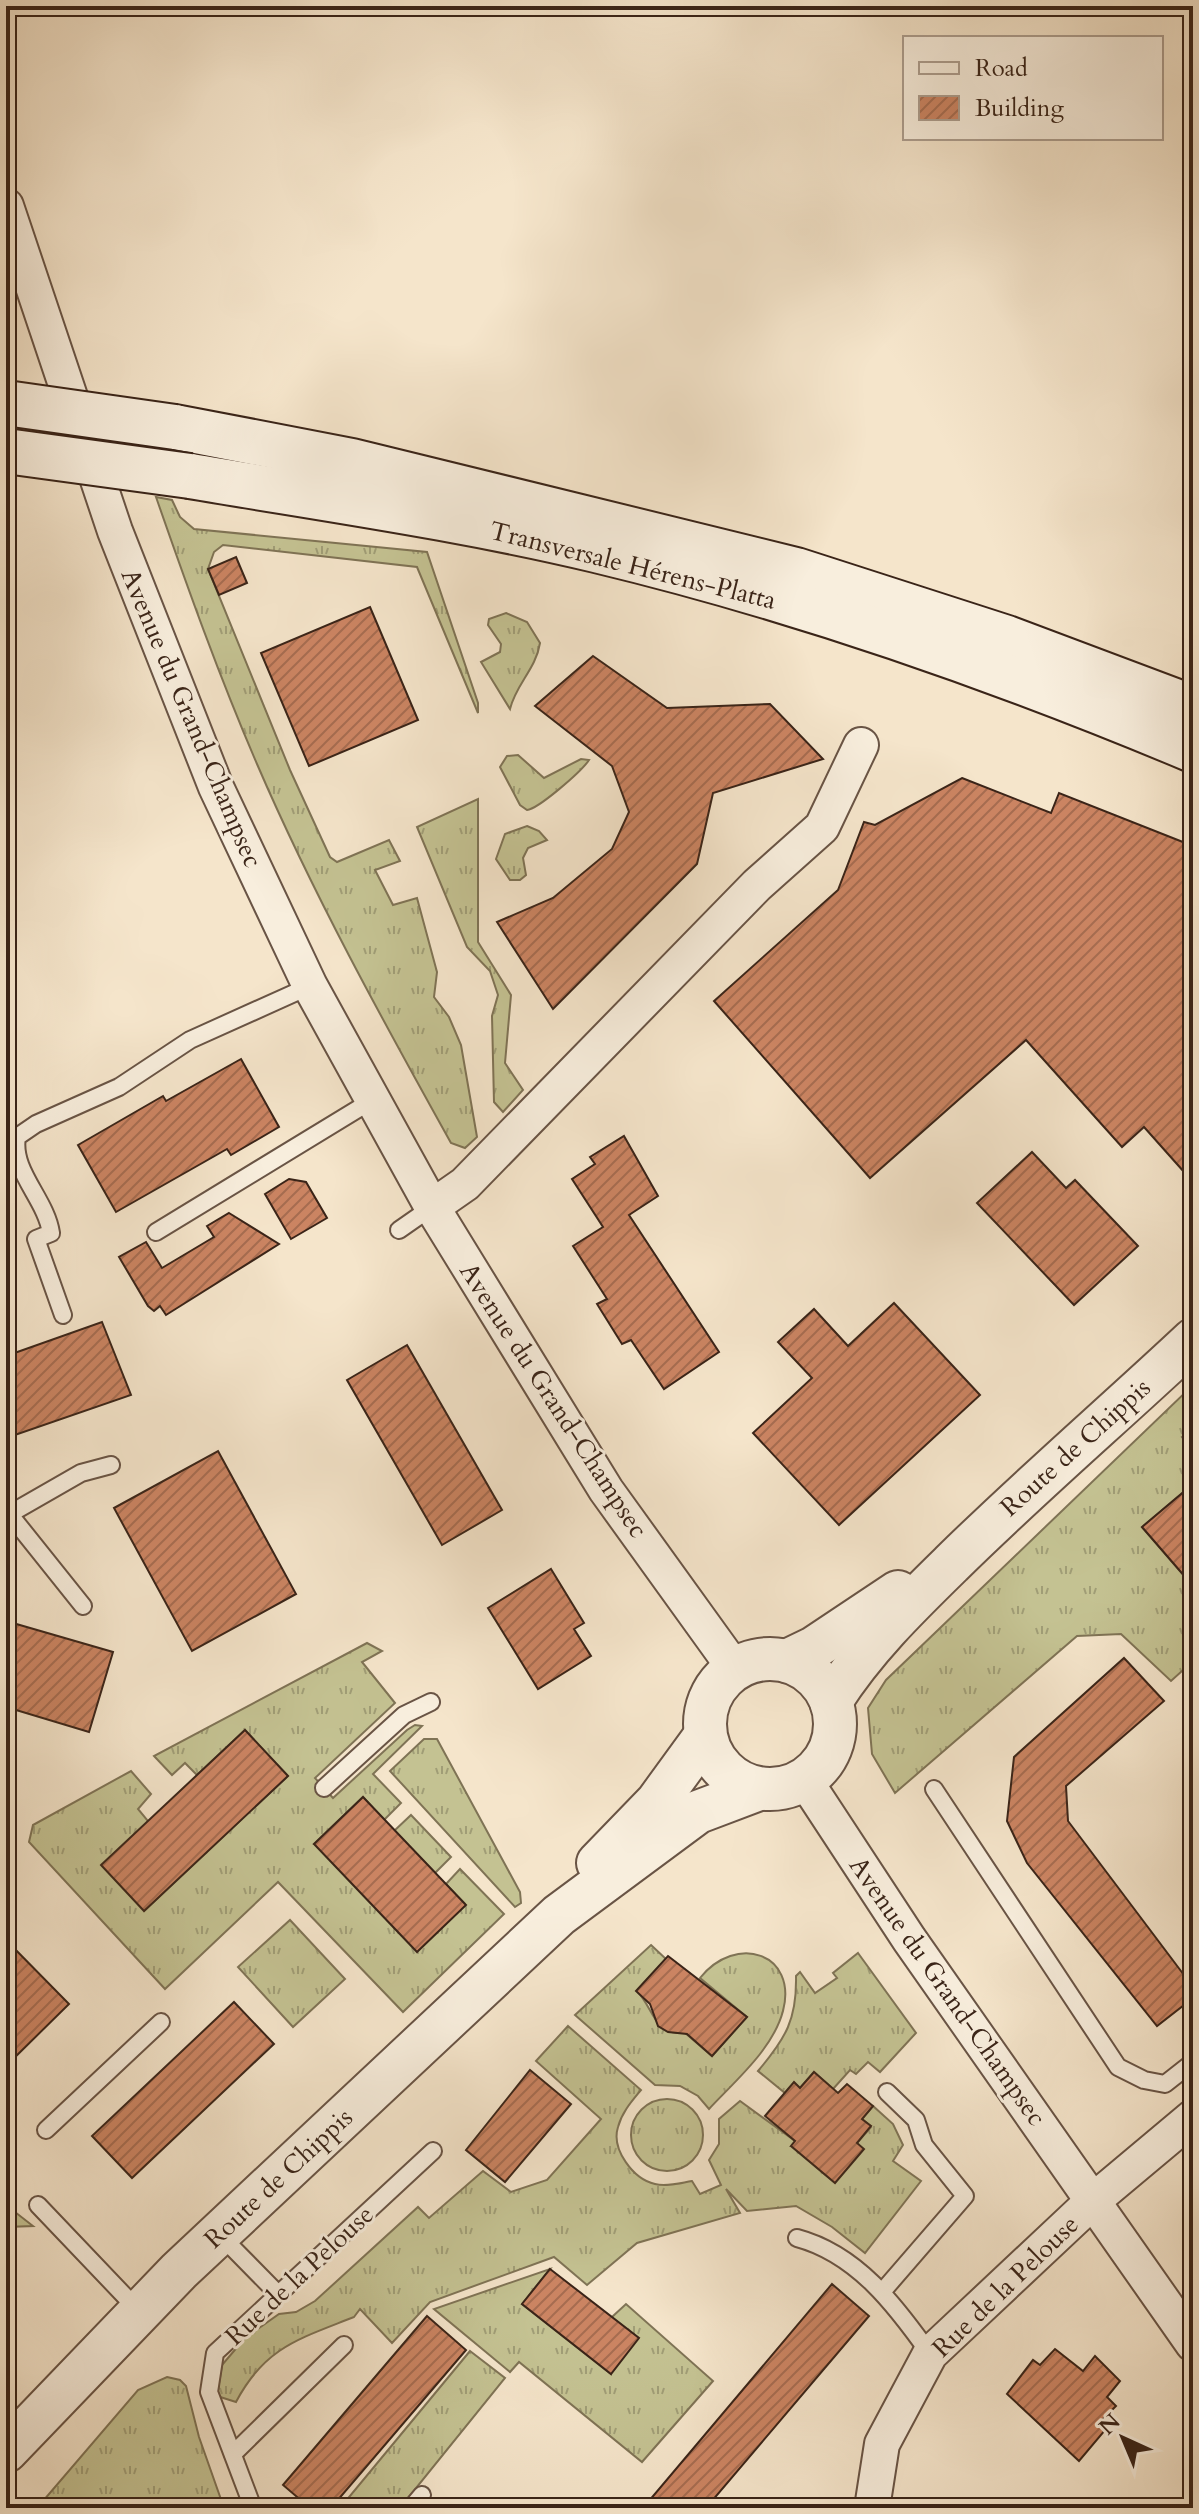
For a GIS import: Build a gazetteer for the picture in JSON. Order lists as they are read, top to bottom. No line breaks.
{"streets":{"main road":["Transversale Hérens-Platta"],"street":["Avenue du Grand-Champsec","Route de Chippis","Rue de la Pelouse"]},"crossings":[["Avenue du Grand-Champsec","Route de Chippis"],["Avenue du Grand-Champsec","Rue de la Pelouse"]],"legend":["Road","Building"],"north":"top left"}
